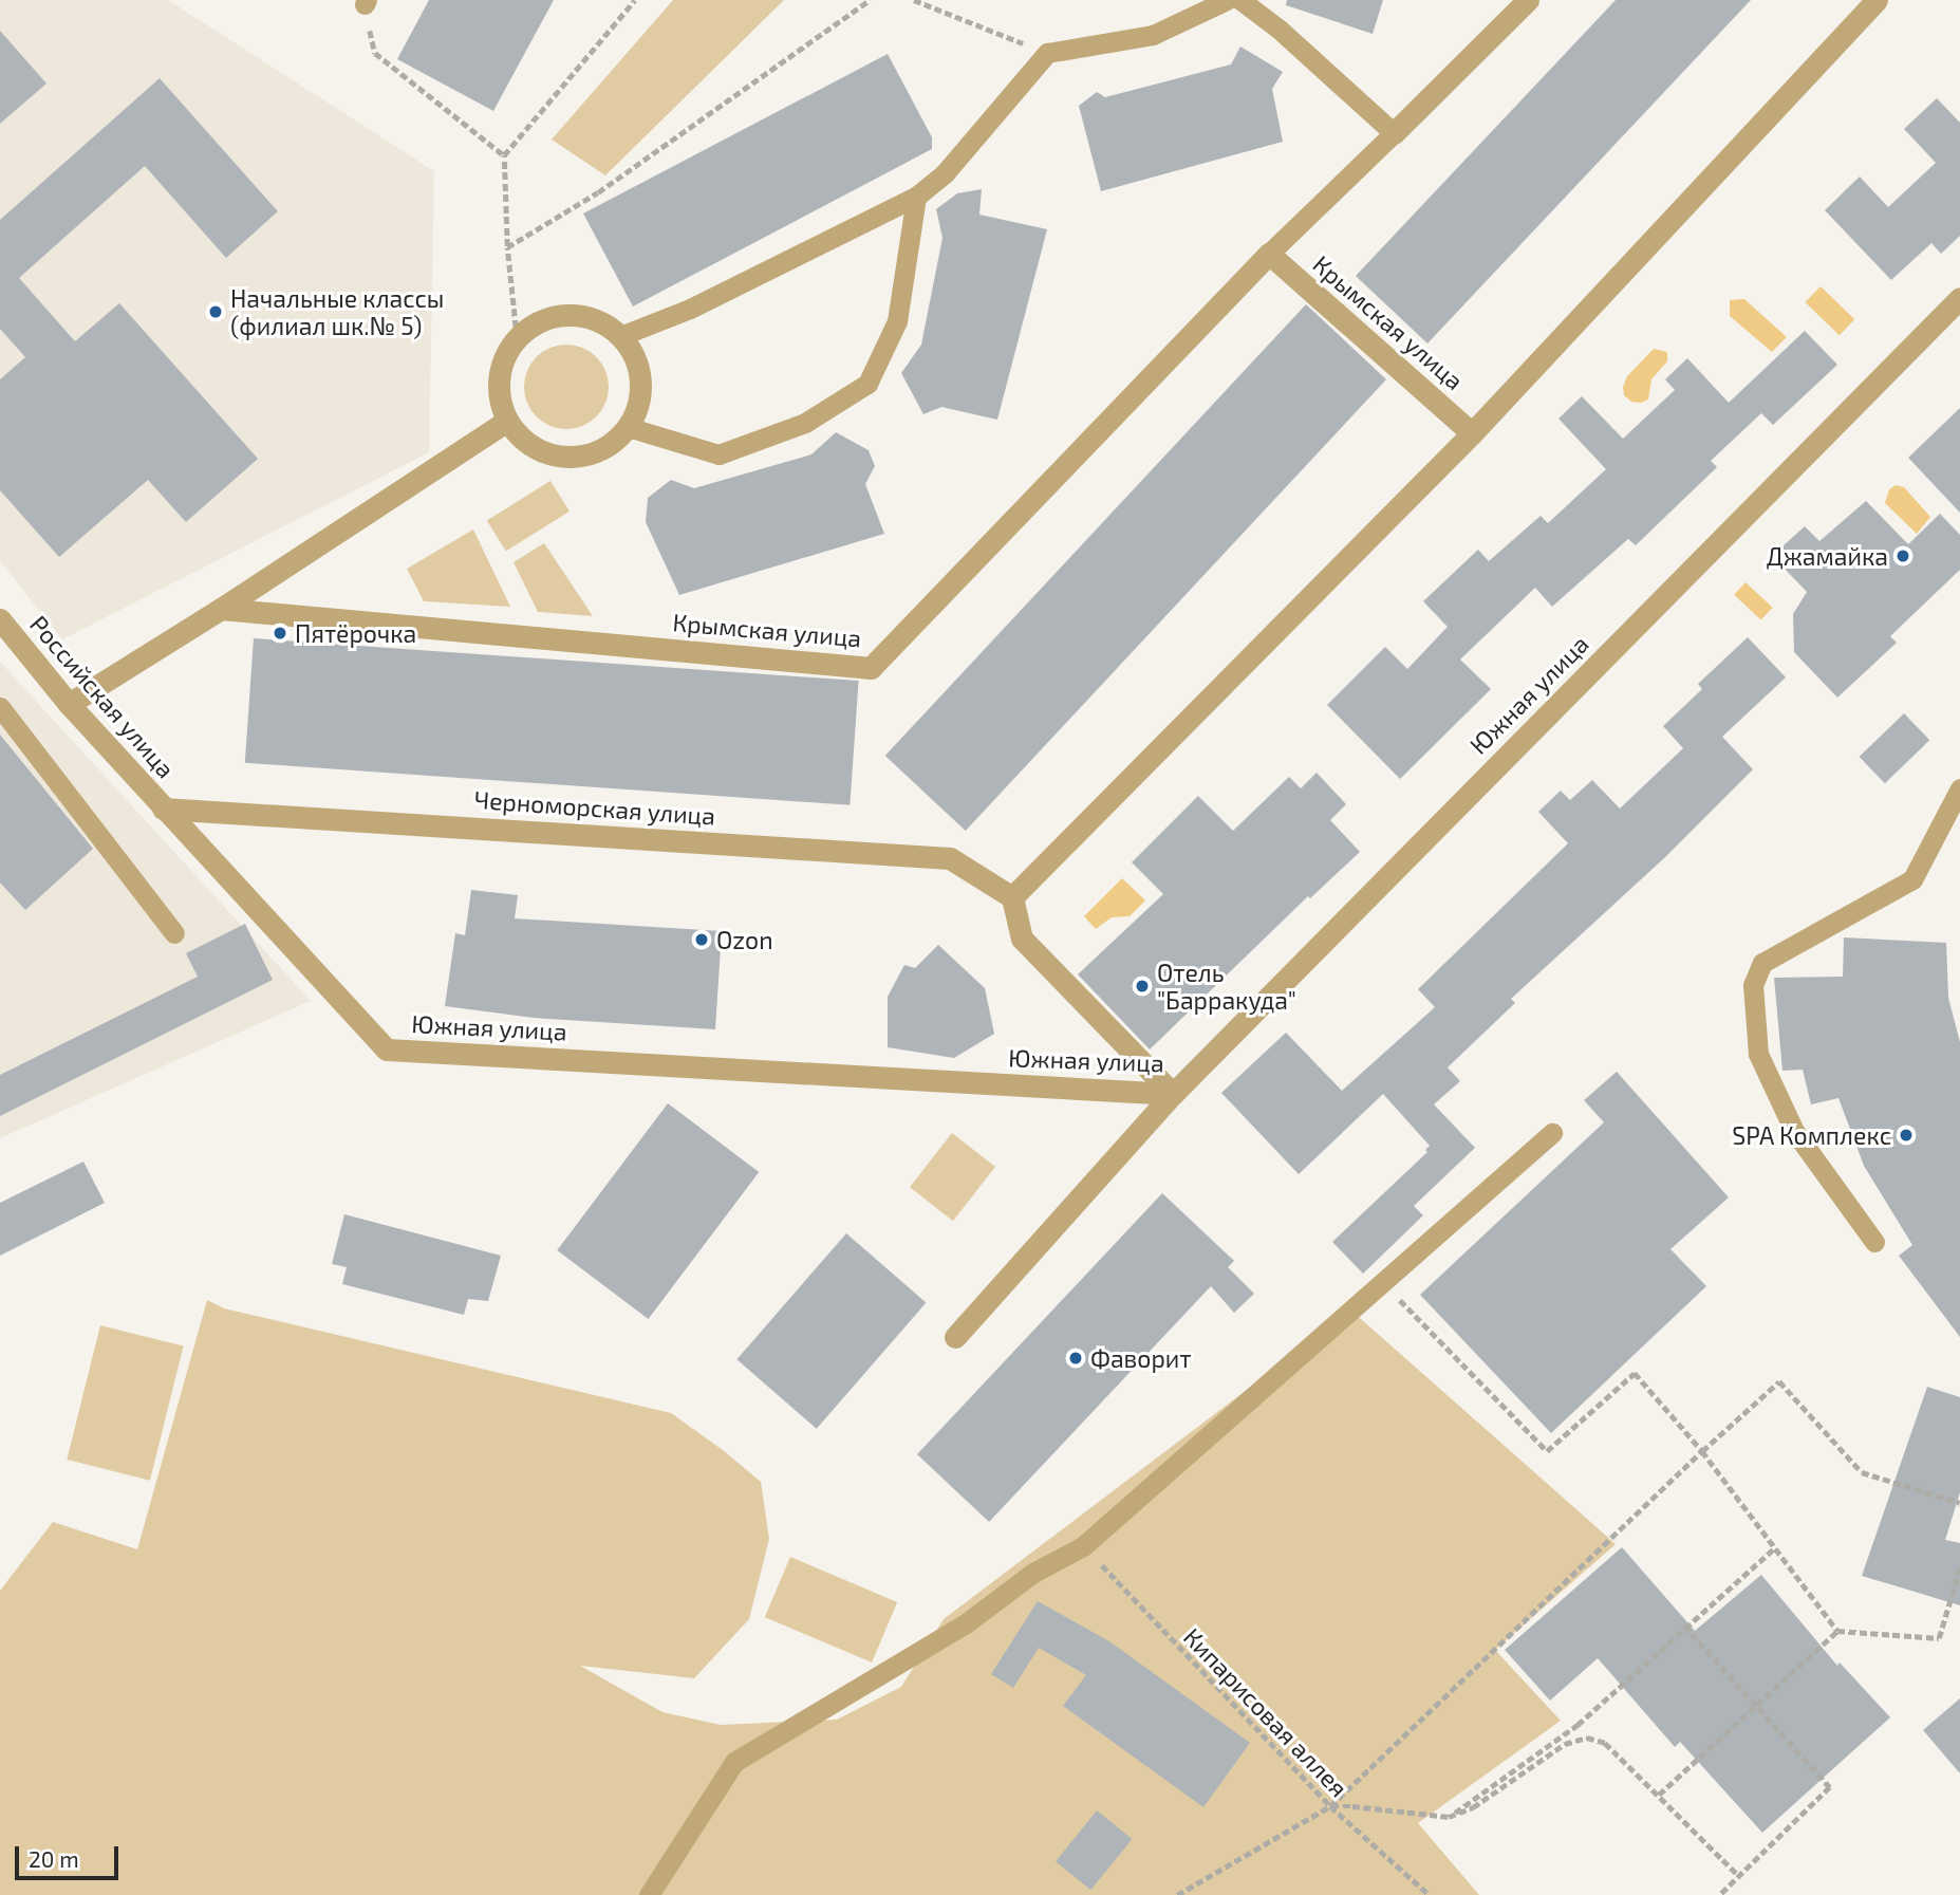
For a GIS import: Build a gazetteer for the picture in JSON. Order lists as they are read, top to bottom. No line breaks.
{"streets":{"street":["Крымская улица","Южная улица","Российская улица","Черноморская улица"],"path":["Кипарисовая аллея"]},"crossings":[["Южная улица","Российская улица"],["Южная улица","Черноморская улица"],["Российская улица","Черноморская улица"]],"places":["Начальные классы (филиал шк.№ 5)","Джамайка","Пятёрочка","Ozon","Отель \"Барракуда\"","SPA Комплекс","Фаворит"],"scale_bar":"20 m"}
